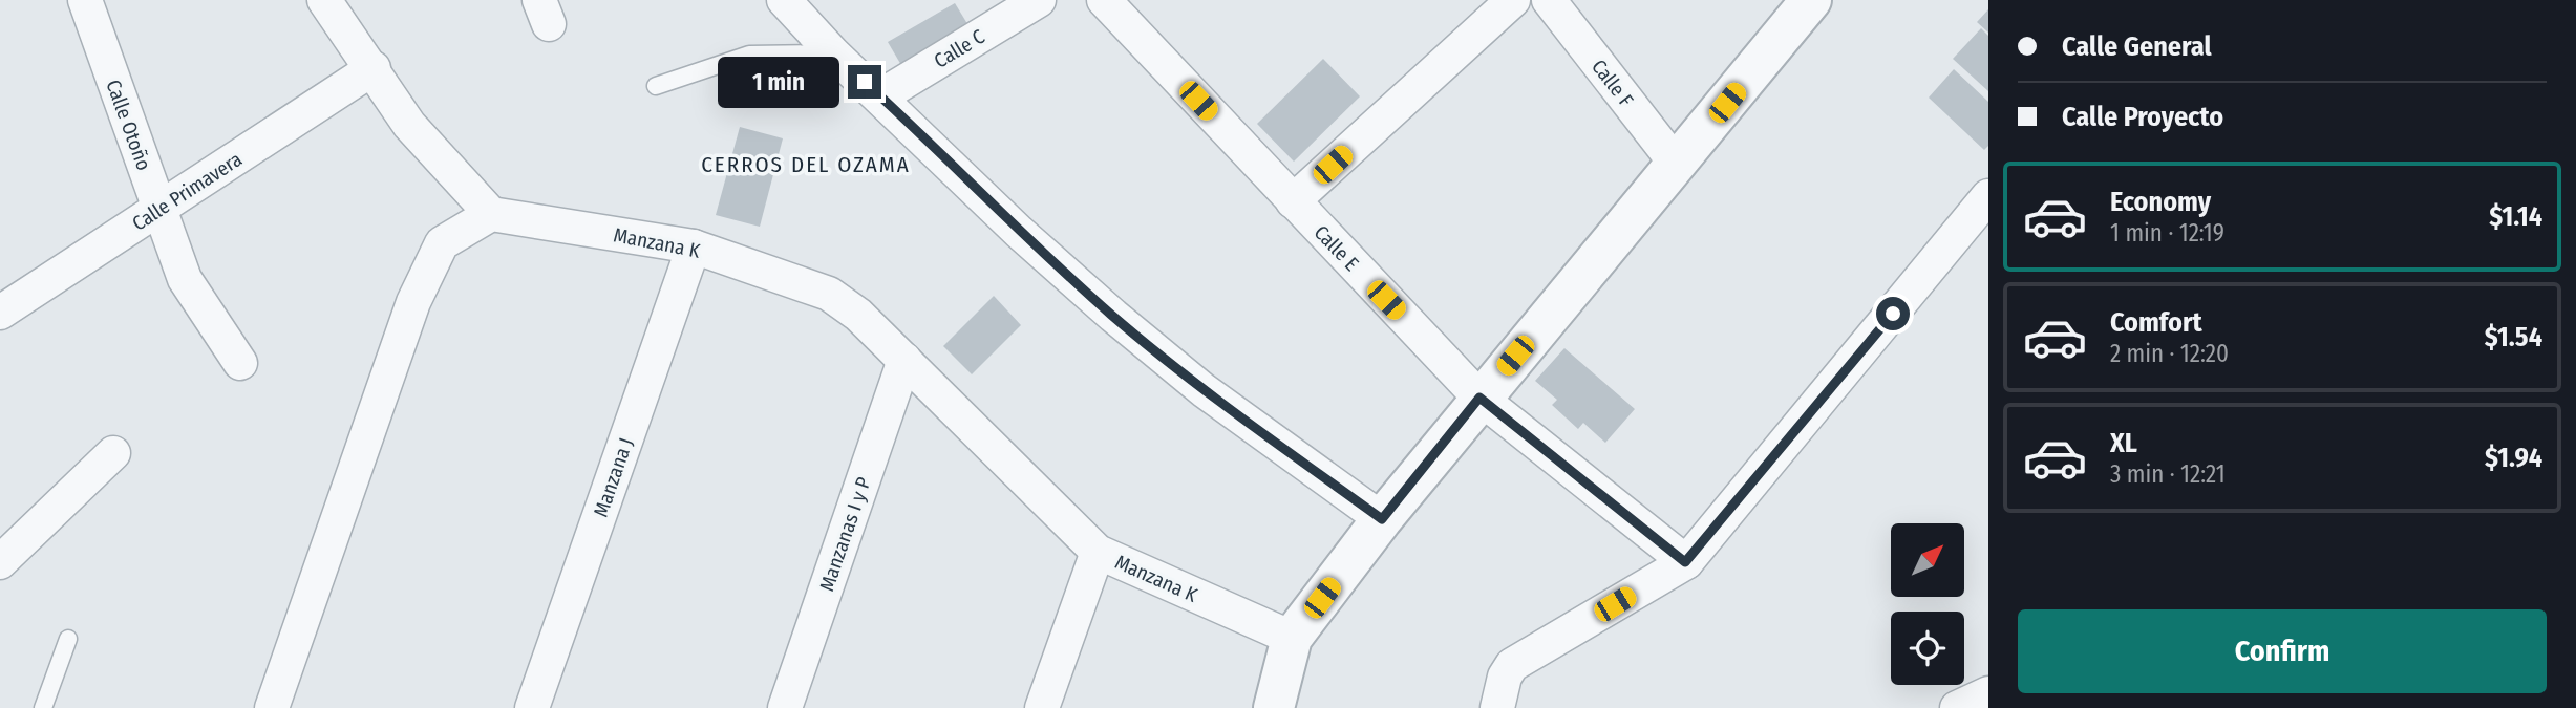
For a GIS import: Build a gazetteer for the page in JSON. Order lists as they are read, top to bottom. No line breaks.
{"streets":{"street":["Calle C","Calle F","Calle Otoño","Calle Primavera","Manzana K","Calle E","Manzana J","Manzanas I y P"]},"crossings":[["Calle Otoño","Calle Primavera"],["Manzana K","Manzana J"],["Manzana K","Manzanas I y P"]],"districts":["CERROS DEL OZAMA"],"north":"top right","page":{"banner":["Calle General","Calle Proyecto"],"bubble":"1 min","list":[{"name":"Economy","note":"1 min · 12:19","value":"$1.14"},{"name":"Comfort","note":"2 min · 12:20","value":"$1.54"},{"name":"XL","note":"3 min · 12:21","value":"$1.94"}],"buttons":"Confirm"}}
